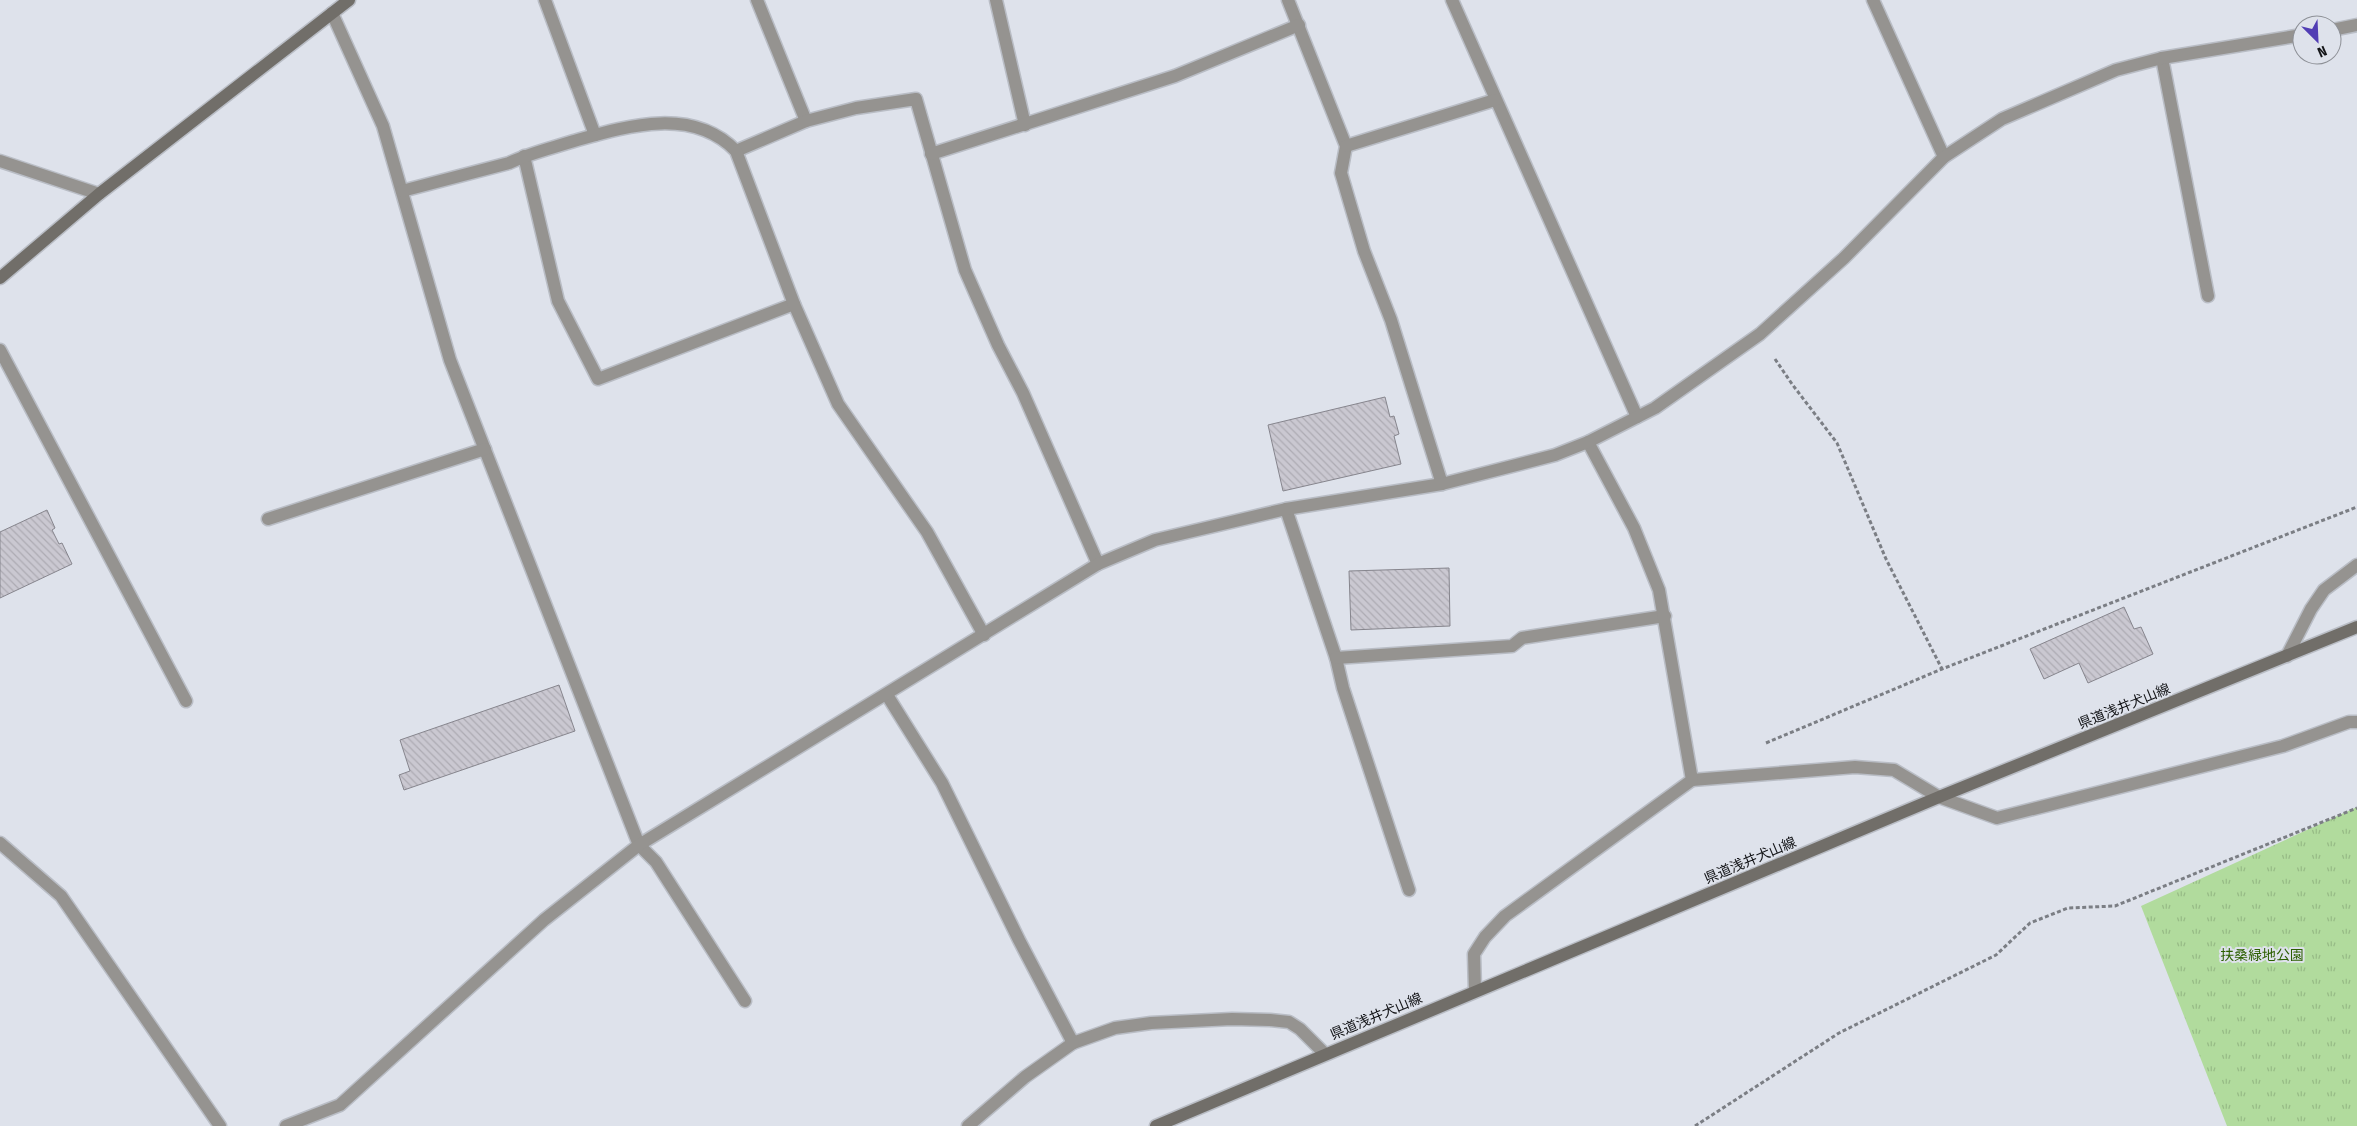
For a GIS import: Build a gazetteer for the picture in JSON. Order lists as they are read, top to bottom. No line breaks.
{"streets":{"main road":["県道浅井犬山線"]},"parks":["扶桑緑地公園"],"north":"bottom right"}
